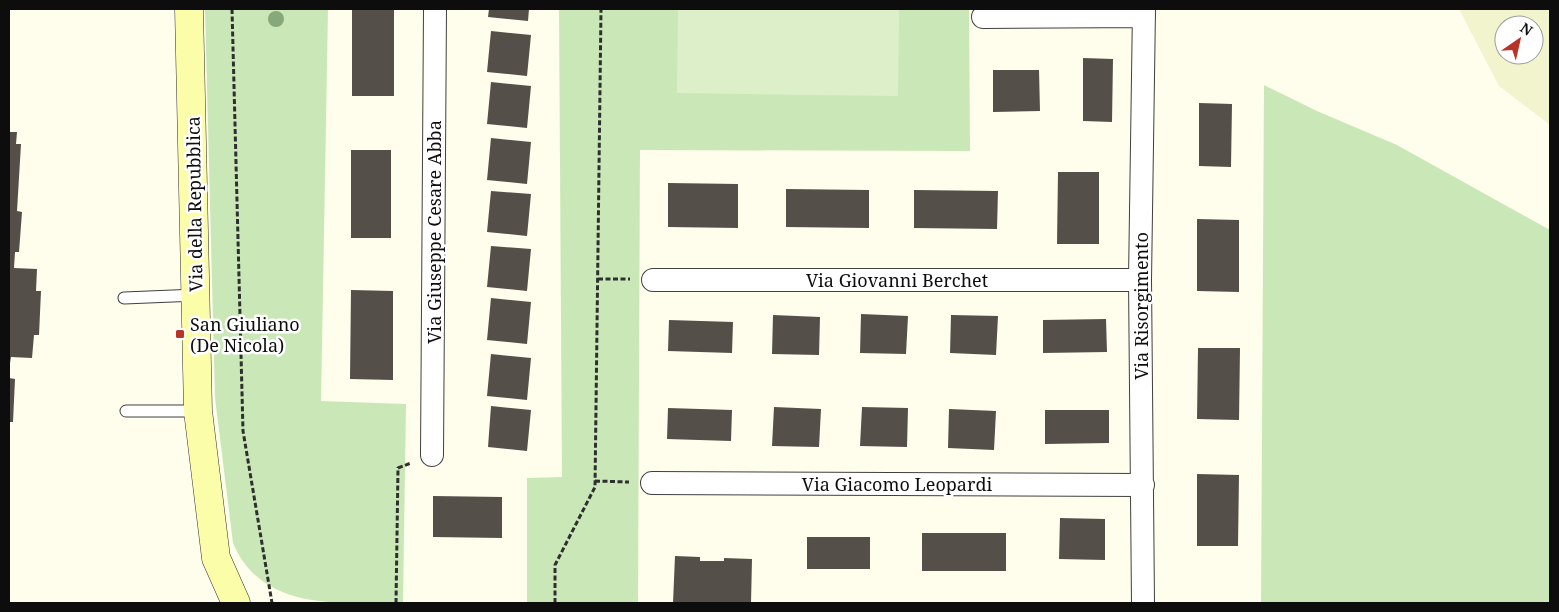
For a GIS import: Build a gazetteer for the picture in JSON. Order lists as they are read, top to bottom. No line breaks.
{"streets":{"street":["Via della Repubblica","Via Giuseppe Cesare Abba","Via Giovanni Berchet","Via Risorgimento","Via Giacomo Leopardi"]},"crossings":[["Via Giovanni Berchet","Via Risorgimento"],["Via Risorgimento","Via Giacomo Leopardi"]],"places":{"transit":["San Giuliano (De Nicola)"]},"north":"top right"}
